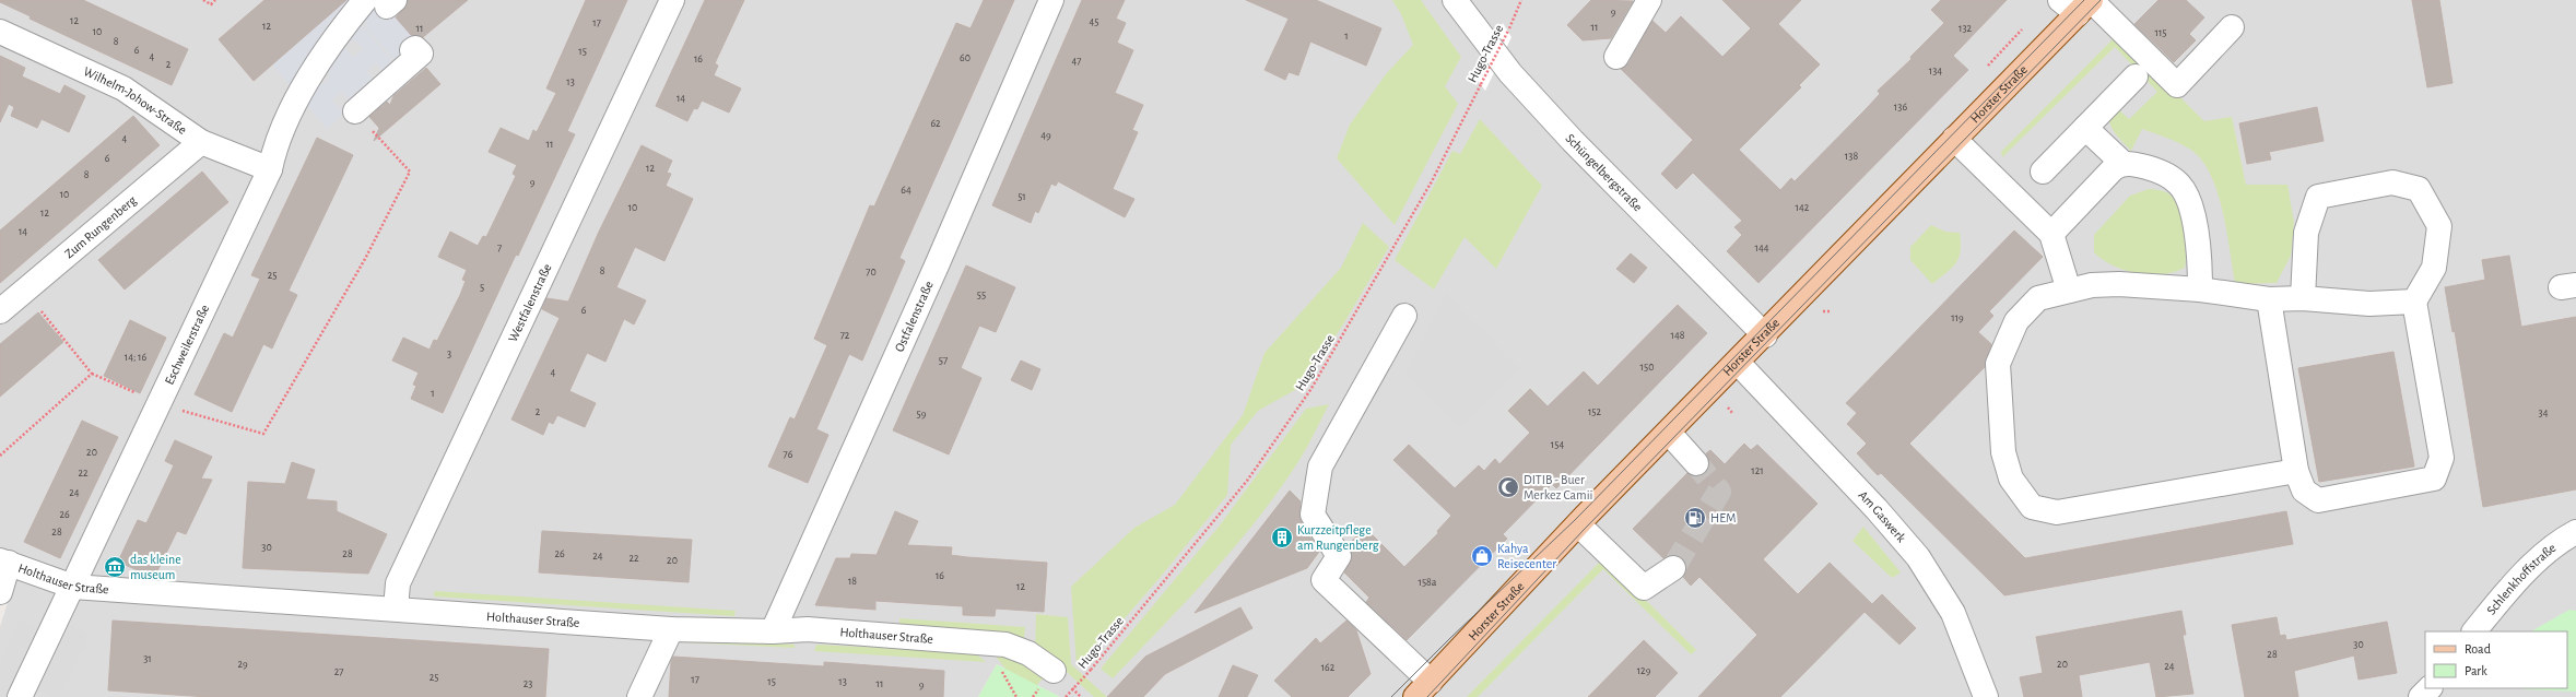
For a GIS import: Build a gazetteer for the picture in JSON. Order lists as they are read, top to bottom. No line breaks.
{"streets":{"main road":["Horster Straße"],"street":["Wilhelm-Johow-Straße","Schüngelbergstraße","Zum Rungenberg","Westfalenstraße","Ostfalenstraße","Eschweilerstraße","Am Gaswerk","Holthauser Straße","Schlenkhoffstraße"],"path":["Hugo-Trasse"]},"crossings":[["Horster Straße","Schüngelbergstraße"],["Horster Straße","Am Gaswerk"],["Wilhelm-Johow-Straße","Zum Rungenberg"],["Wilhelm-Johow-Straße","Eschweilerstraße"],["Westfalenstraße","Holthauser Straße"],["Ostfalenstraße","Holthauser Straße"],["Eschweilerstraße","Holthauser Straße"]],"places":{"mosque":["DITIB - Buer Merkez Camii"],"fuel station":["HEM"],"building":["Kurzzeitpflege am Rungenberg"],"shop":["Kahya Reisecenter"],"museum":["das kleine museum"]},"house_numbers":["9","12","45","17","12","11","11","132","10","115","1","8","6","15","4","60","16","47","2","134","13","14","136","62","49","4","11","138","6","12","8","9","64","10","51","10","142","12","14","7","144","8","70","25","5","55","6","119","72","148","3","14; 16","57","150","4","1","2","152","34","59","154","20","76","121","22","24","26","28","30","28","26","24","22","20","16","18","158a","12","30","28","31","29","20","24","162","129","27","25","17","15","13","23","11","9"],"legend":["Road","Park"]}
